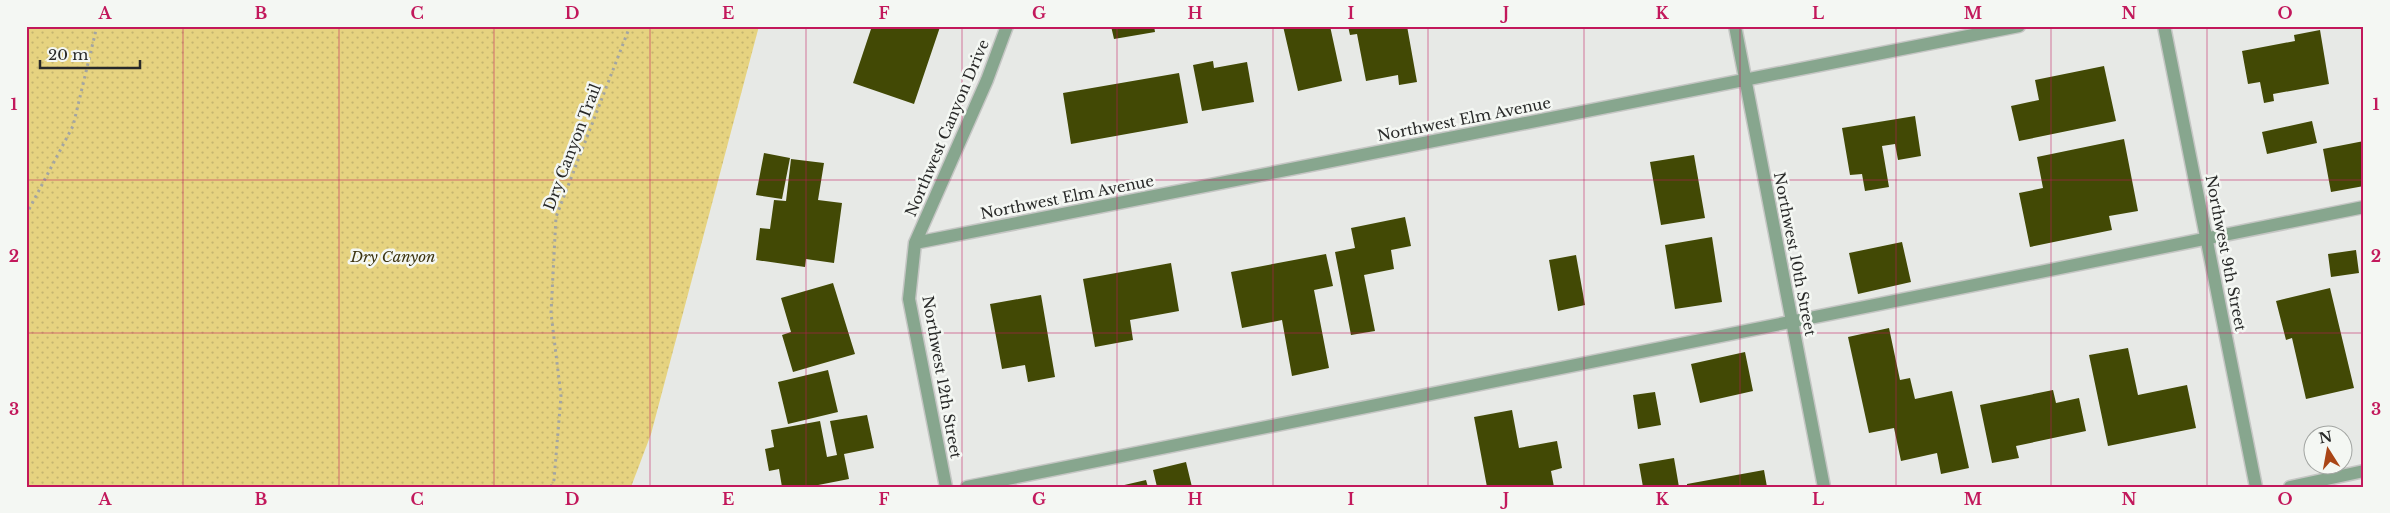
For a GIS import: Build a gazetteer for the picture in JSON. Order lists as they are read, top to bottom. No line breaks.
{"streets":{"street":["Northwest Elm Avenue","Northwest Canyon Drive","Northwest 9th Street","Northwest 10th Street","Northwest 12th Street"],"path":["Dry Canyon Trail"]},"crossings":[["Northwest Elm Avenue","Northwest Canyon Drive"],["Northwest Elm Avenue","Northwest 10th Street"],["Northwest Elm Avenue","Northwest 12th Street"],["Northwest Canyon Drive","Northwest 12th Street"]],"parks":["Dry Canyon"],"scale_bar":"20 m","north":"top","grid":{"columns":["A","B","C","D","E","F","G","H","I","J","K","L","M","N","O"],"rows":["1","2","3"]}}
